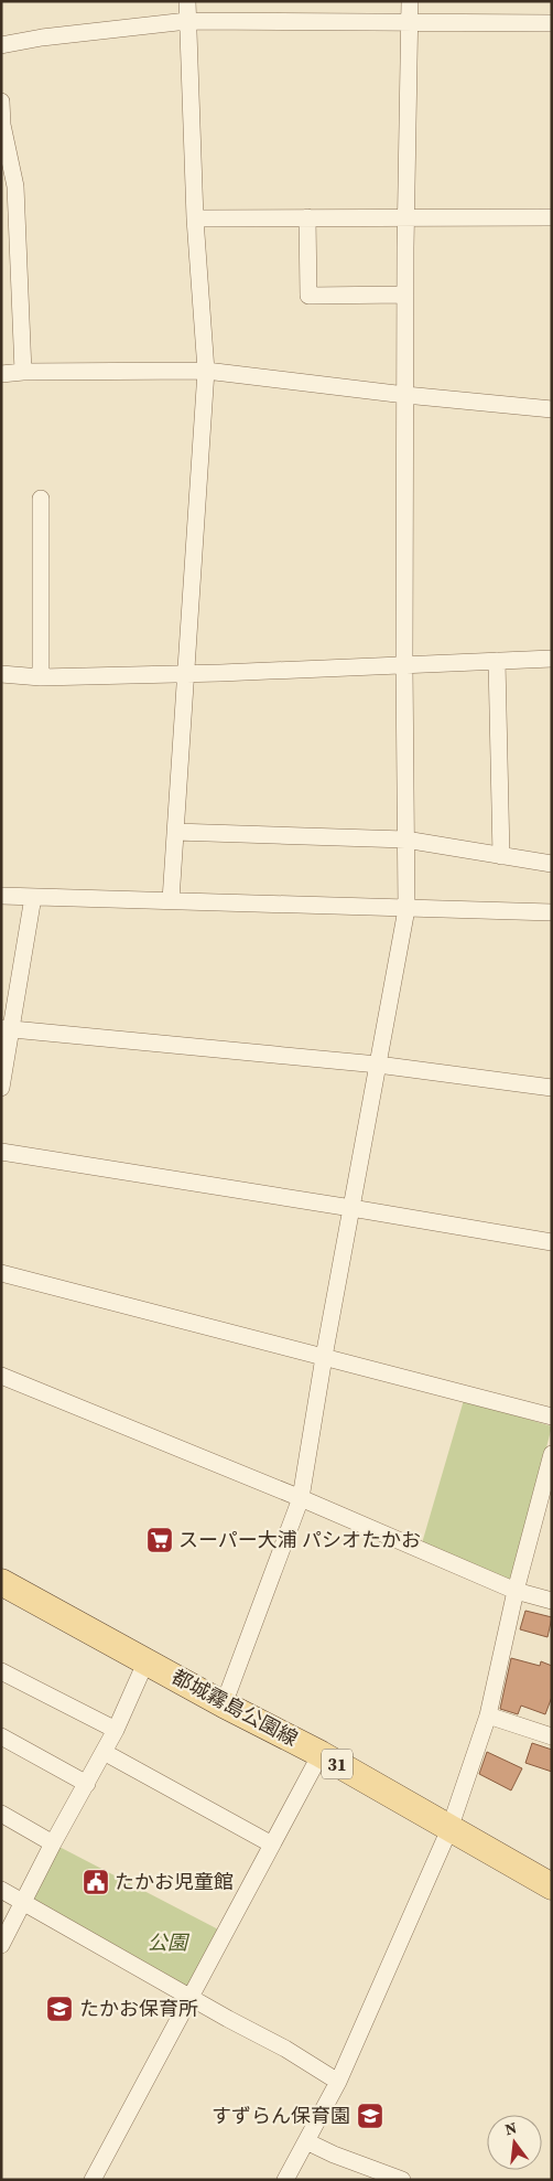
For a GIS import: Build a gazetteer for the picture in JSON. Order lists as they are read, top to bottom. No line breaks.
{"streets":{"main road":["都城霧島公園線","31"]},"parks":["公園"],"places":{"supermarket":["スーパー大浦 パシオたかお"],"public building":["たかお児童館"],"school or university":["たかお保育所","すずらん保育園"]},"north":"top"}
